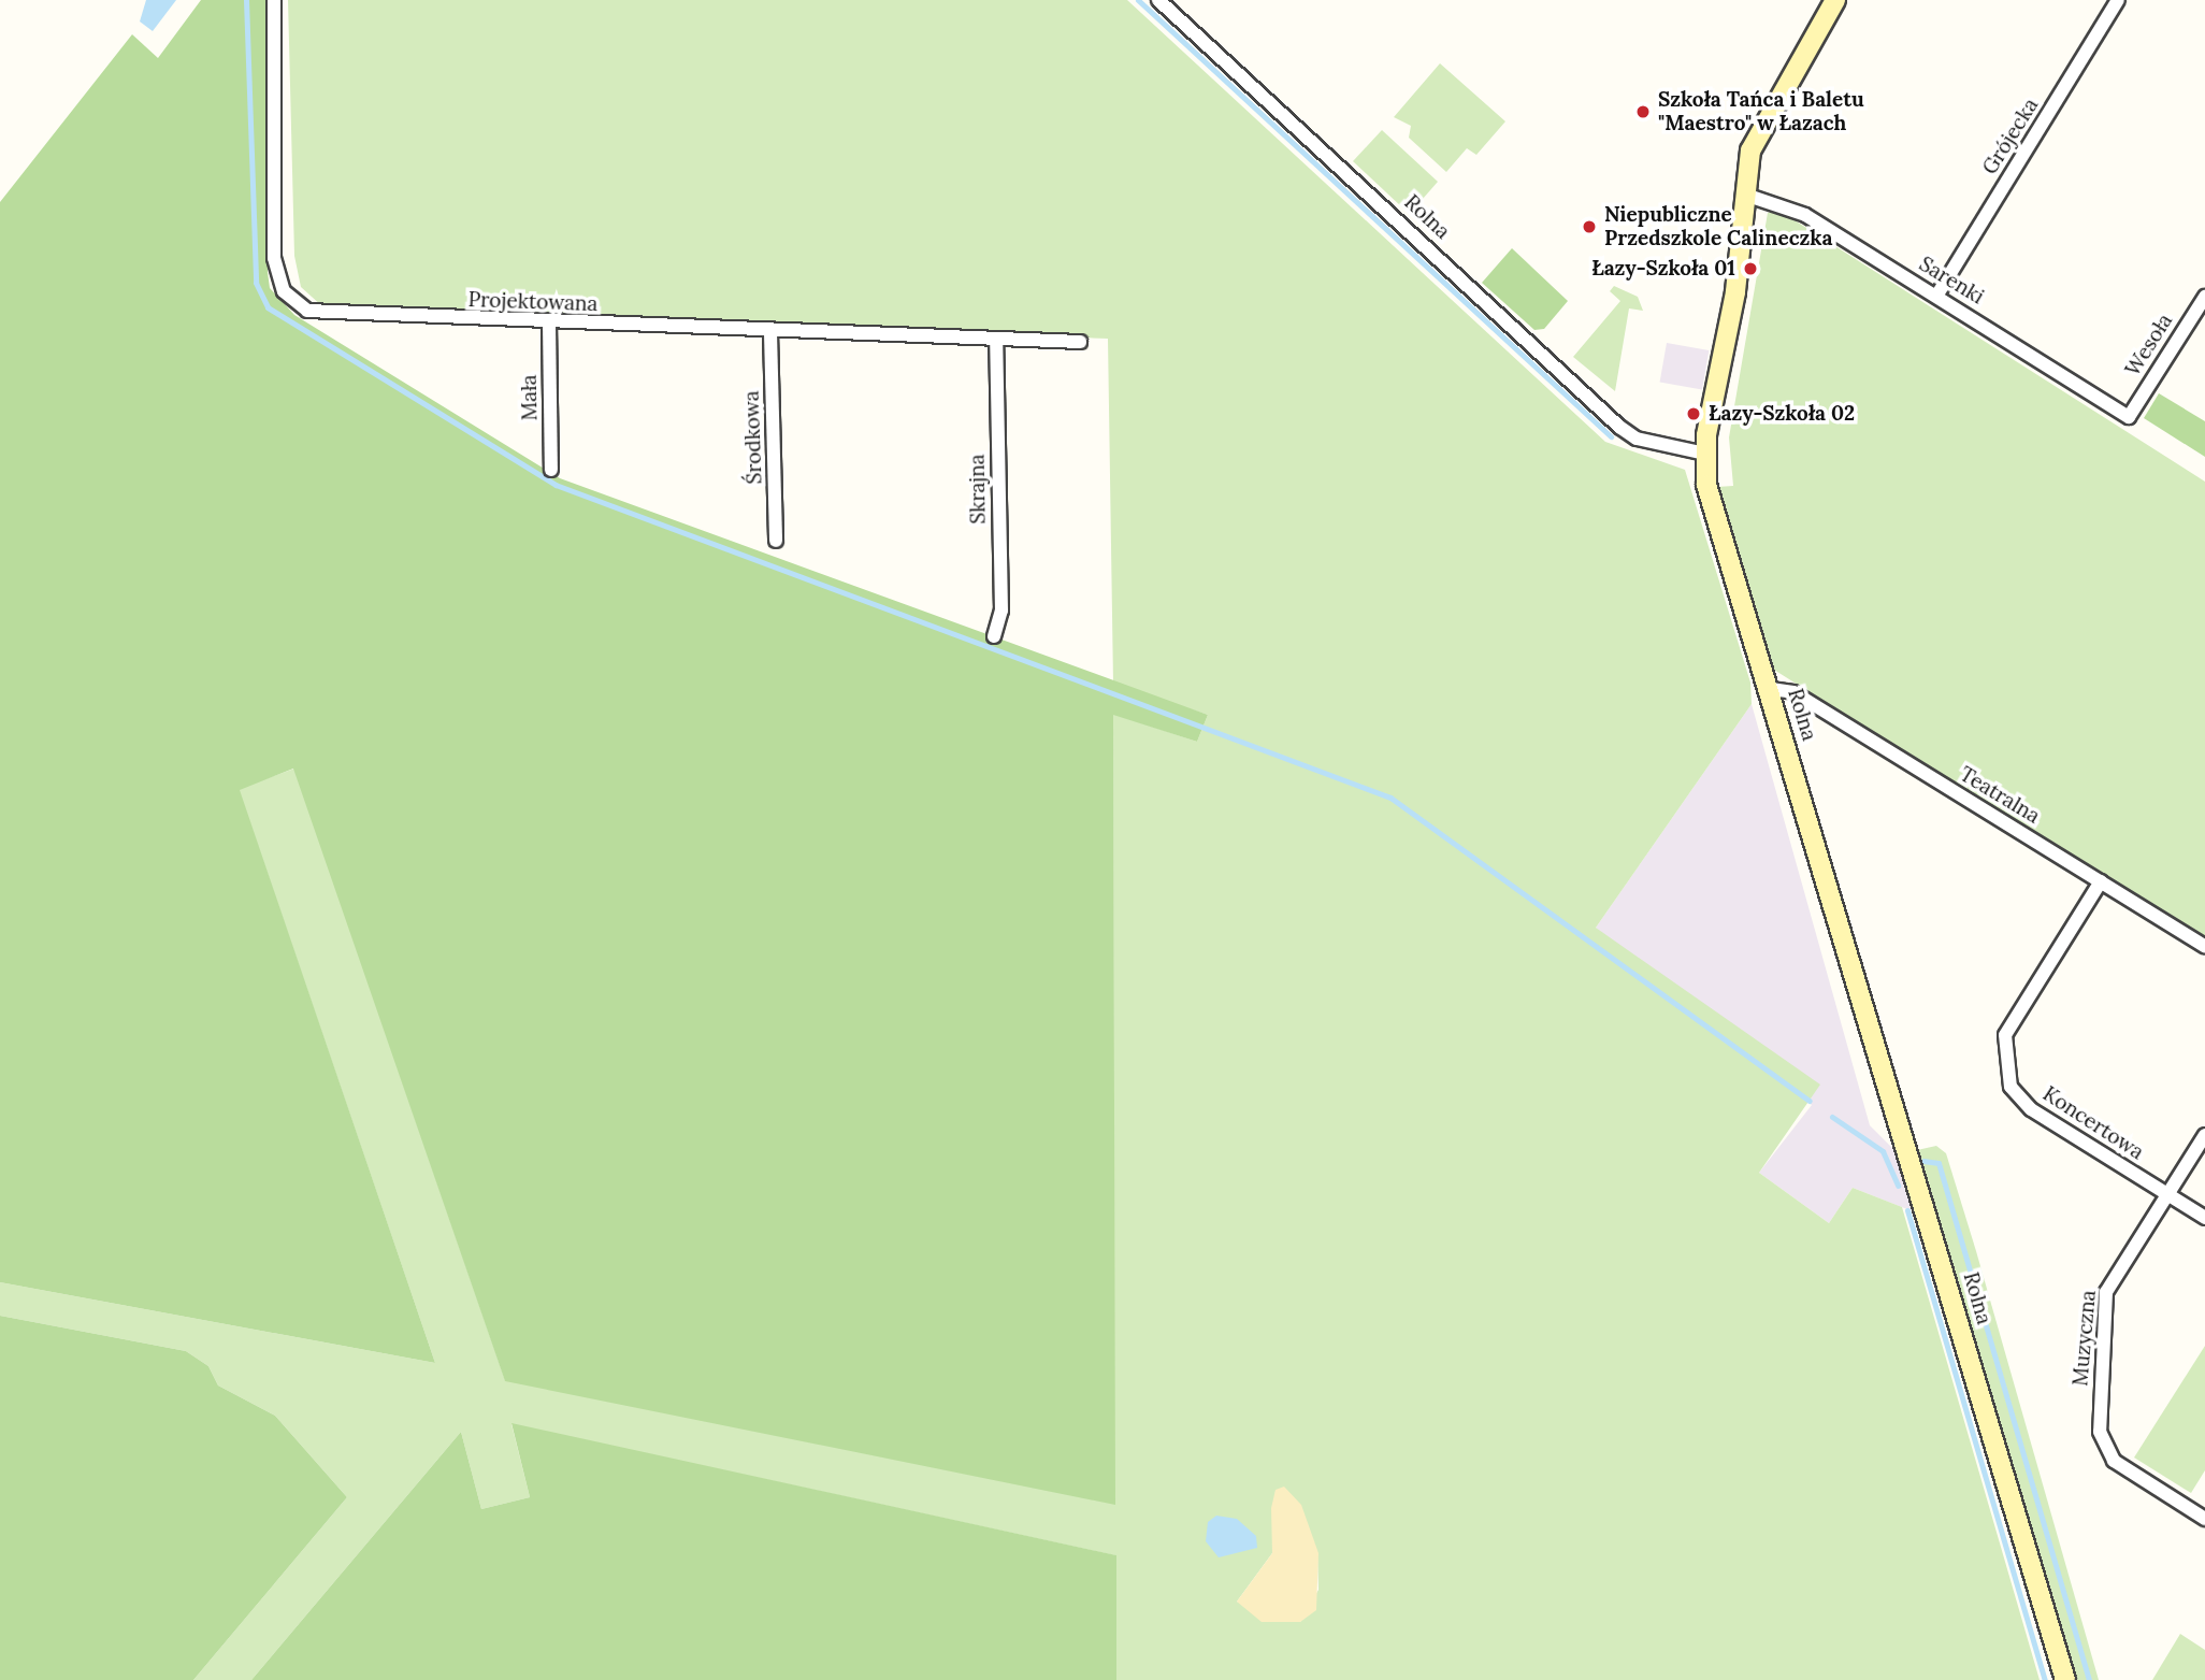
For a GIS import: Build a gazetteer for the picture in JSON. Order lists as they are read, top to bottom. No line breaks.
{"streets":{"street":["Grójecka","Rolna","Sarenki","Projektowana","Wesoła","Mała","Środkowa","Skrajna","Teatralna","Koncertowa","Muzyczna"]},"crossings":[["Grójecka","Sarenki"],["Rolna","Teatralna"],["Sarenki","Wesoła"],["Projektowana","Mała"],["Projektowana","Środkowa"],["Projektowana","Skrajna"],["Teatralna","Koncertowa"],["Koncertowa","Muzyczna"]],"places":["Szkoła Tańca i Baletu \"Maestro\" w Łazach","Niepubliczne Przedszkole Calineczka","Łazy-Szkoła 01","Łazy-Szkoła 02"]}
